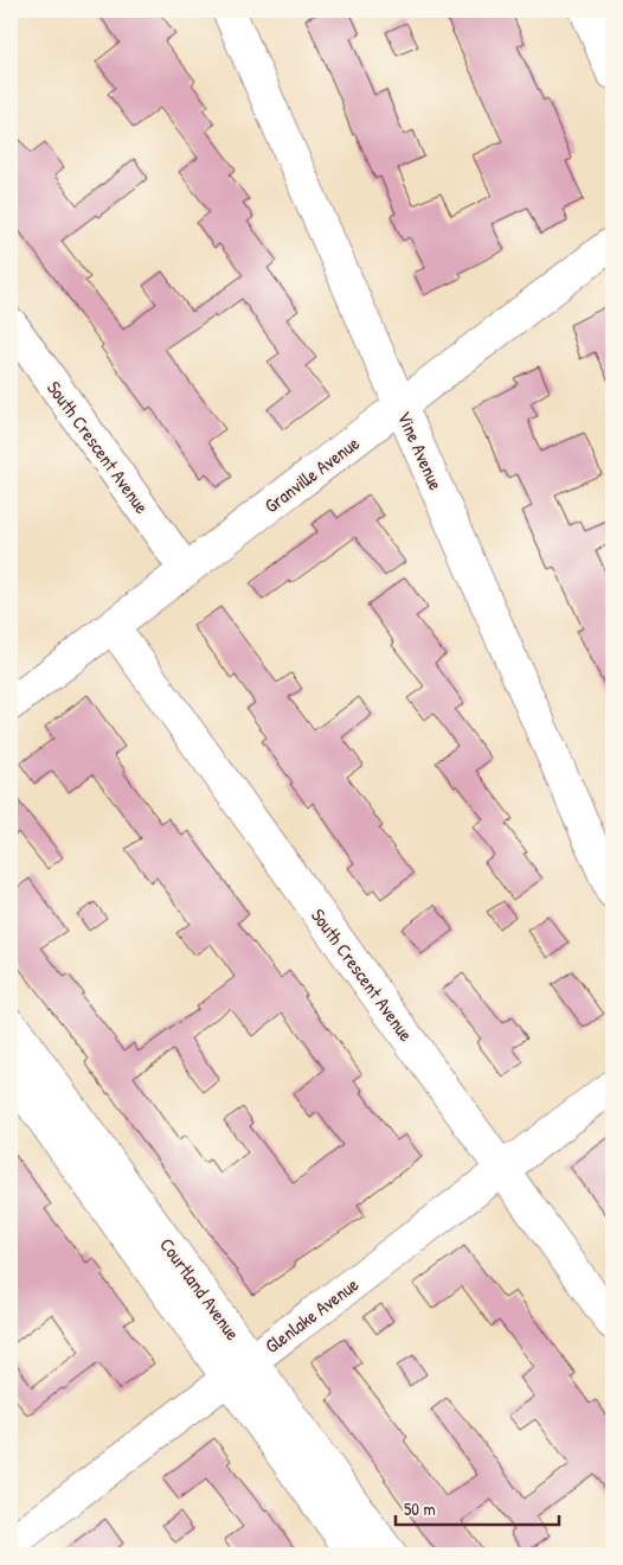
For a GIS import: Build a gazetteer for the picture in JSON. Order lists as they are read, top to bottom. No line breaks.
{"streets":{"street":["South Crescent Avenue","Vine Avenue","Granville Avenue","Courtland Avenue","Glenlake Avenue"]},"crossings":[["South Crescent Avenue","Granville Avenue"],["South Crescent Avenue","Glenlake Avenue"],["Vine Avenue","Granville Avenue"],["Courtland Avenue","Glenlake Avenue"]],"scale_bar":"50 m"}
